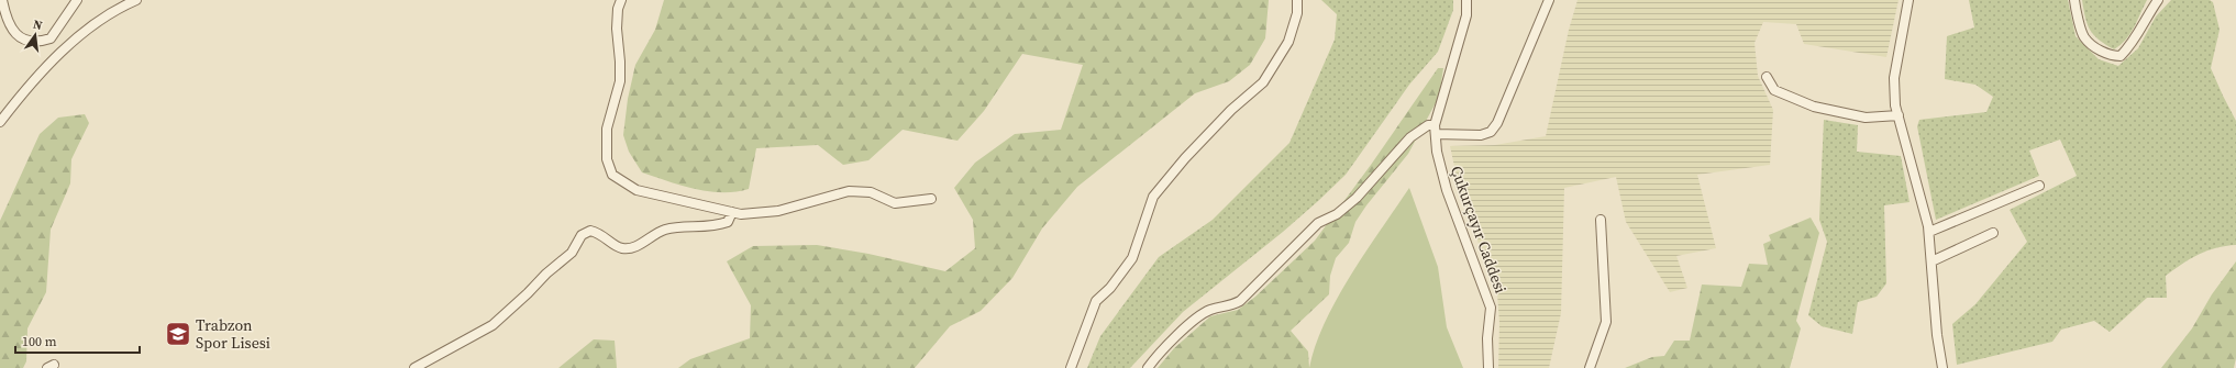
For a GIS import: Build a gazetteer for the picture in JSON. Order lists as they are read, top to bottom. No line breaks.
{"streets":{"street":["Çukurçayır Caddesi"]},"places":{"school or university":["Trabzon Spor Lisesi"]},"scale_bar":"100 m","north":"top"}
